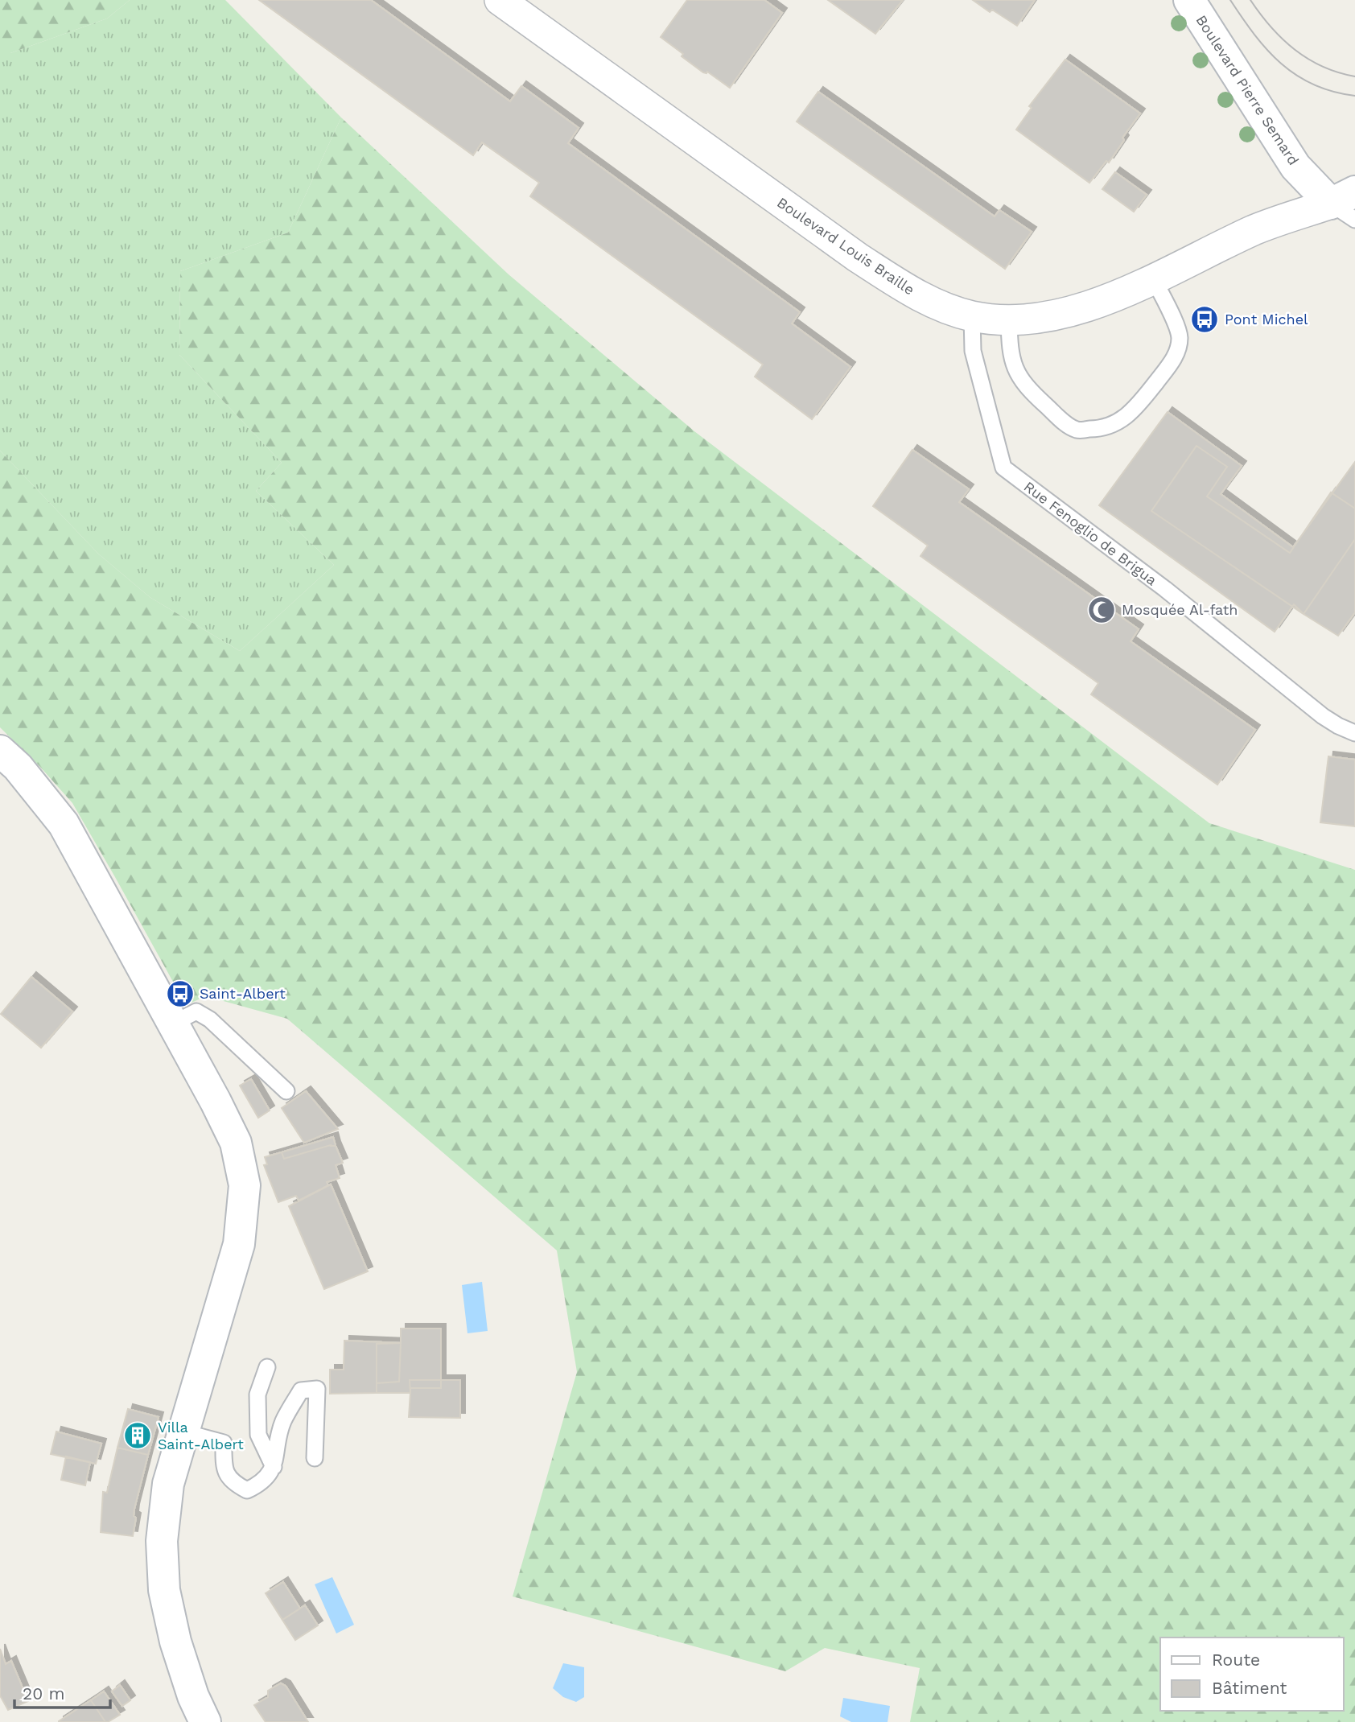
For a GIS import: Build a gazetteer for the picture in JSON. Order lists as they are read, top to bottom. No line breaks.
{"streets":{"main road":["Boulevard Pierre Semard"],"street":["Boulevard Louis Braille"],"lane":["Rue Fenoglio de Brigua"]},"crossings":[["Boulevard Pierre Semard","Boulevard Louis Braille"],["Boulevard Louis Braille","Rue Fenoglio de Brigua"]],"places":{"bus stop":["Pont Michel","Saint-Albert"],"mosque":["Mosquée Al-fath"],"building":["Villa Saint-Albert"]},"legend":["Route","Bâtiment"],"scale_bar":"20 m"}
